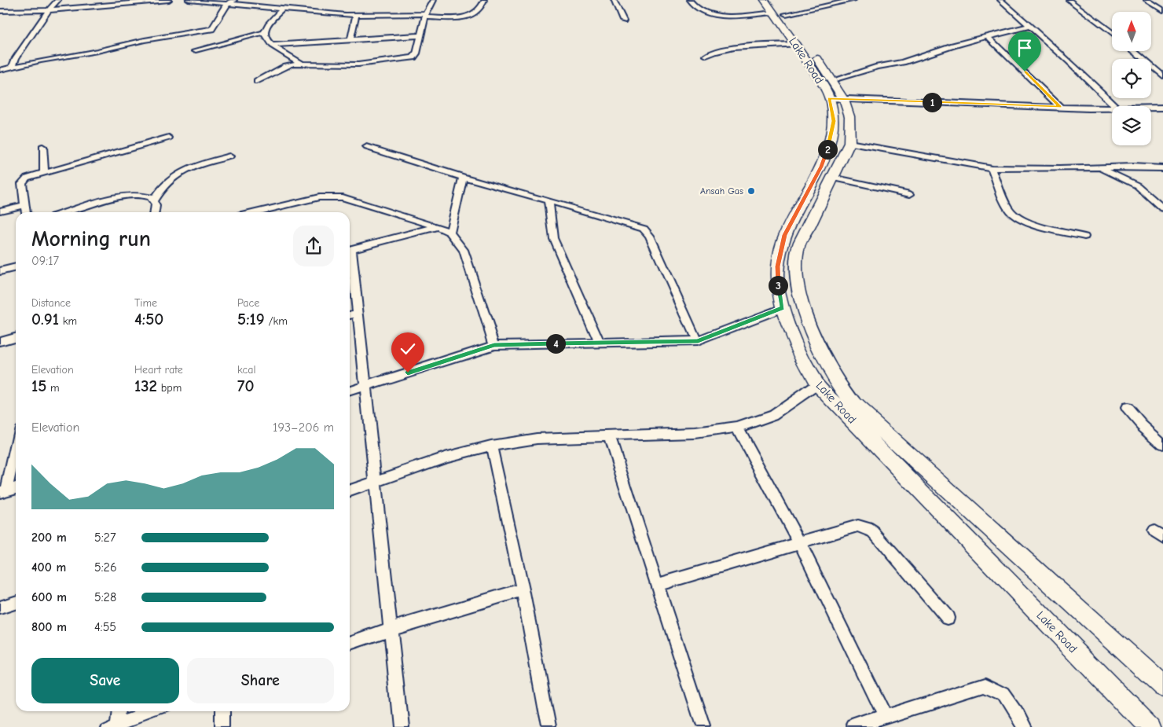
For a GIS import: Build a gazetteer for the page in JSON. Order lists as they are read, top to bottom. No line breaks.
{"streets":{"main road":["Lake Road"]},"places":["Ansah Gas"],"north":"top","page":{"pins":["1","2","3","4"],"heading":["Morning run","09:17"],"stats":[["Distance","0.91 km"],["Time","4:50"],["Pace","5:19 /km"],["Elevation","15 m"],["Heart rate","132 bpm"],["kcal","70"]],"chart":["Elevation","193–206 m"],"list":[{"name":"200 m","note":"5:27"},{"name":"400 m","note":"5:26"},{"name":"600 m","note":"5:28"},{"name":"800 m","note":"4:55"}],"buttons":["Save","Share"]}}
